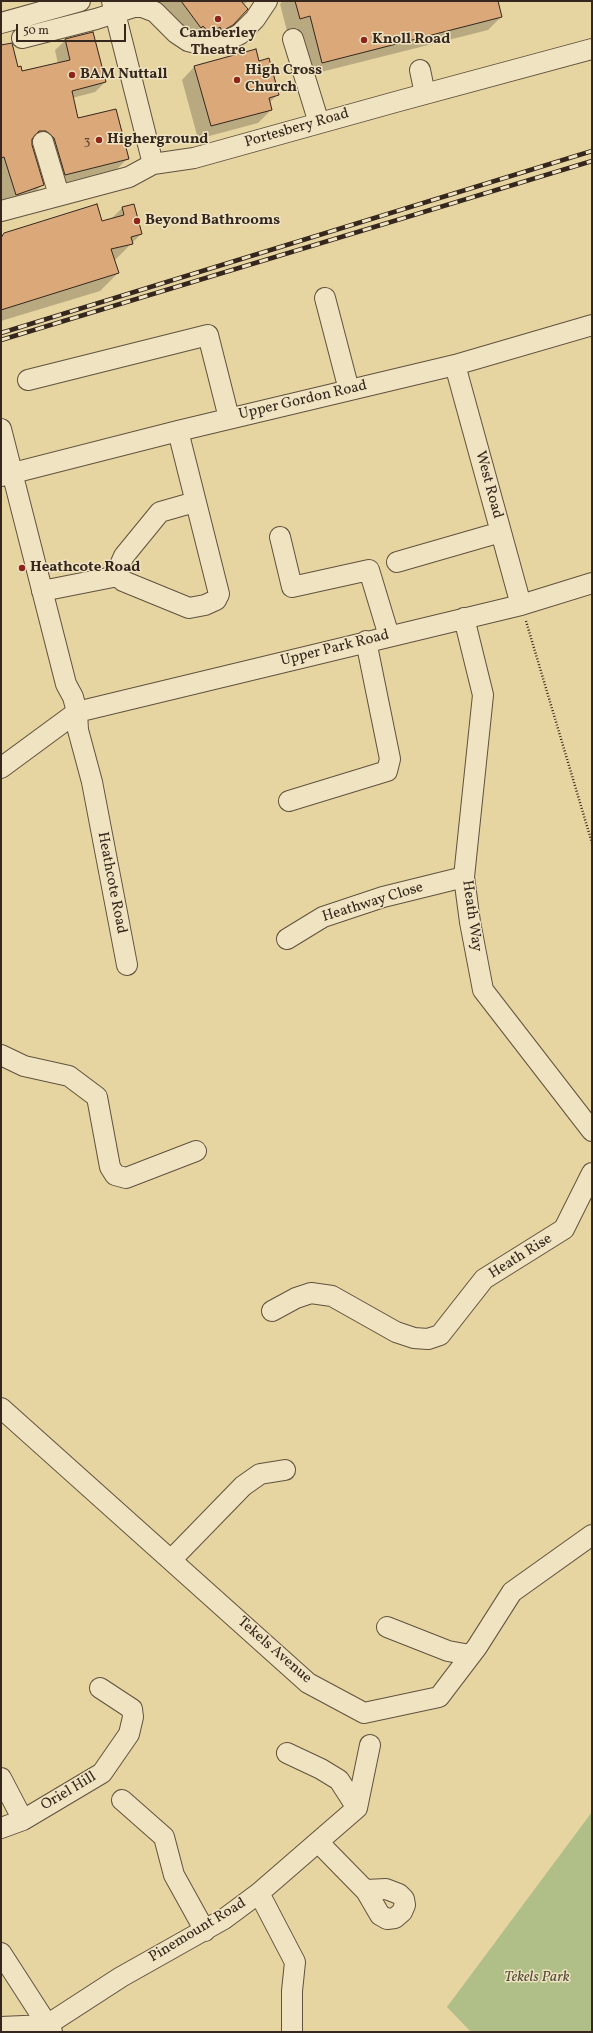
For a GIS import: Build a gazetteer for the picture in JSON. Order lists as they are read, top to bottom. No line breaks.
{"streets":{"street":["Portesbery Road","Upper Gordon Road","West Road","Upper Park Road","Heathcote Road","Heathway Close","Heath Way","Heath Rise","Tekels Avenue","Oriel Hill","Pinemount Road"]},"crossings":[["Upper Gordon Road","West Road"],["Upper Gordon Road","Heathcote Road"],["West Road","Upper Park Road"],["Upper Park Road","Heathcote Road"],["Upper Park Road","Heath Way"],["Heathway Close","Heath Way"]],"parks":["Tekels Park"],"places":["Camberley Theatre","Knoll Road","BAM Nuttall","High Cross Church","Higherground","Beyond Bathrooms","Heathcote Road"],"house_numbers":["3"],"scale_bar":"50 m"}
